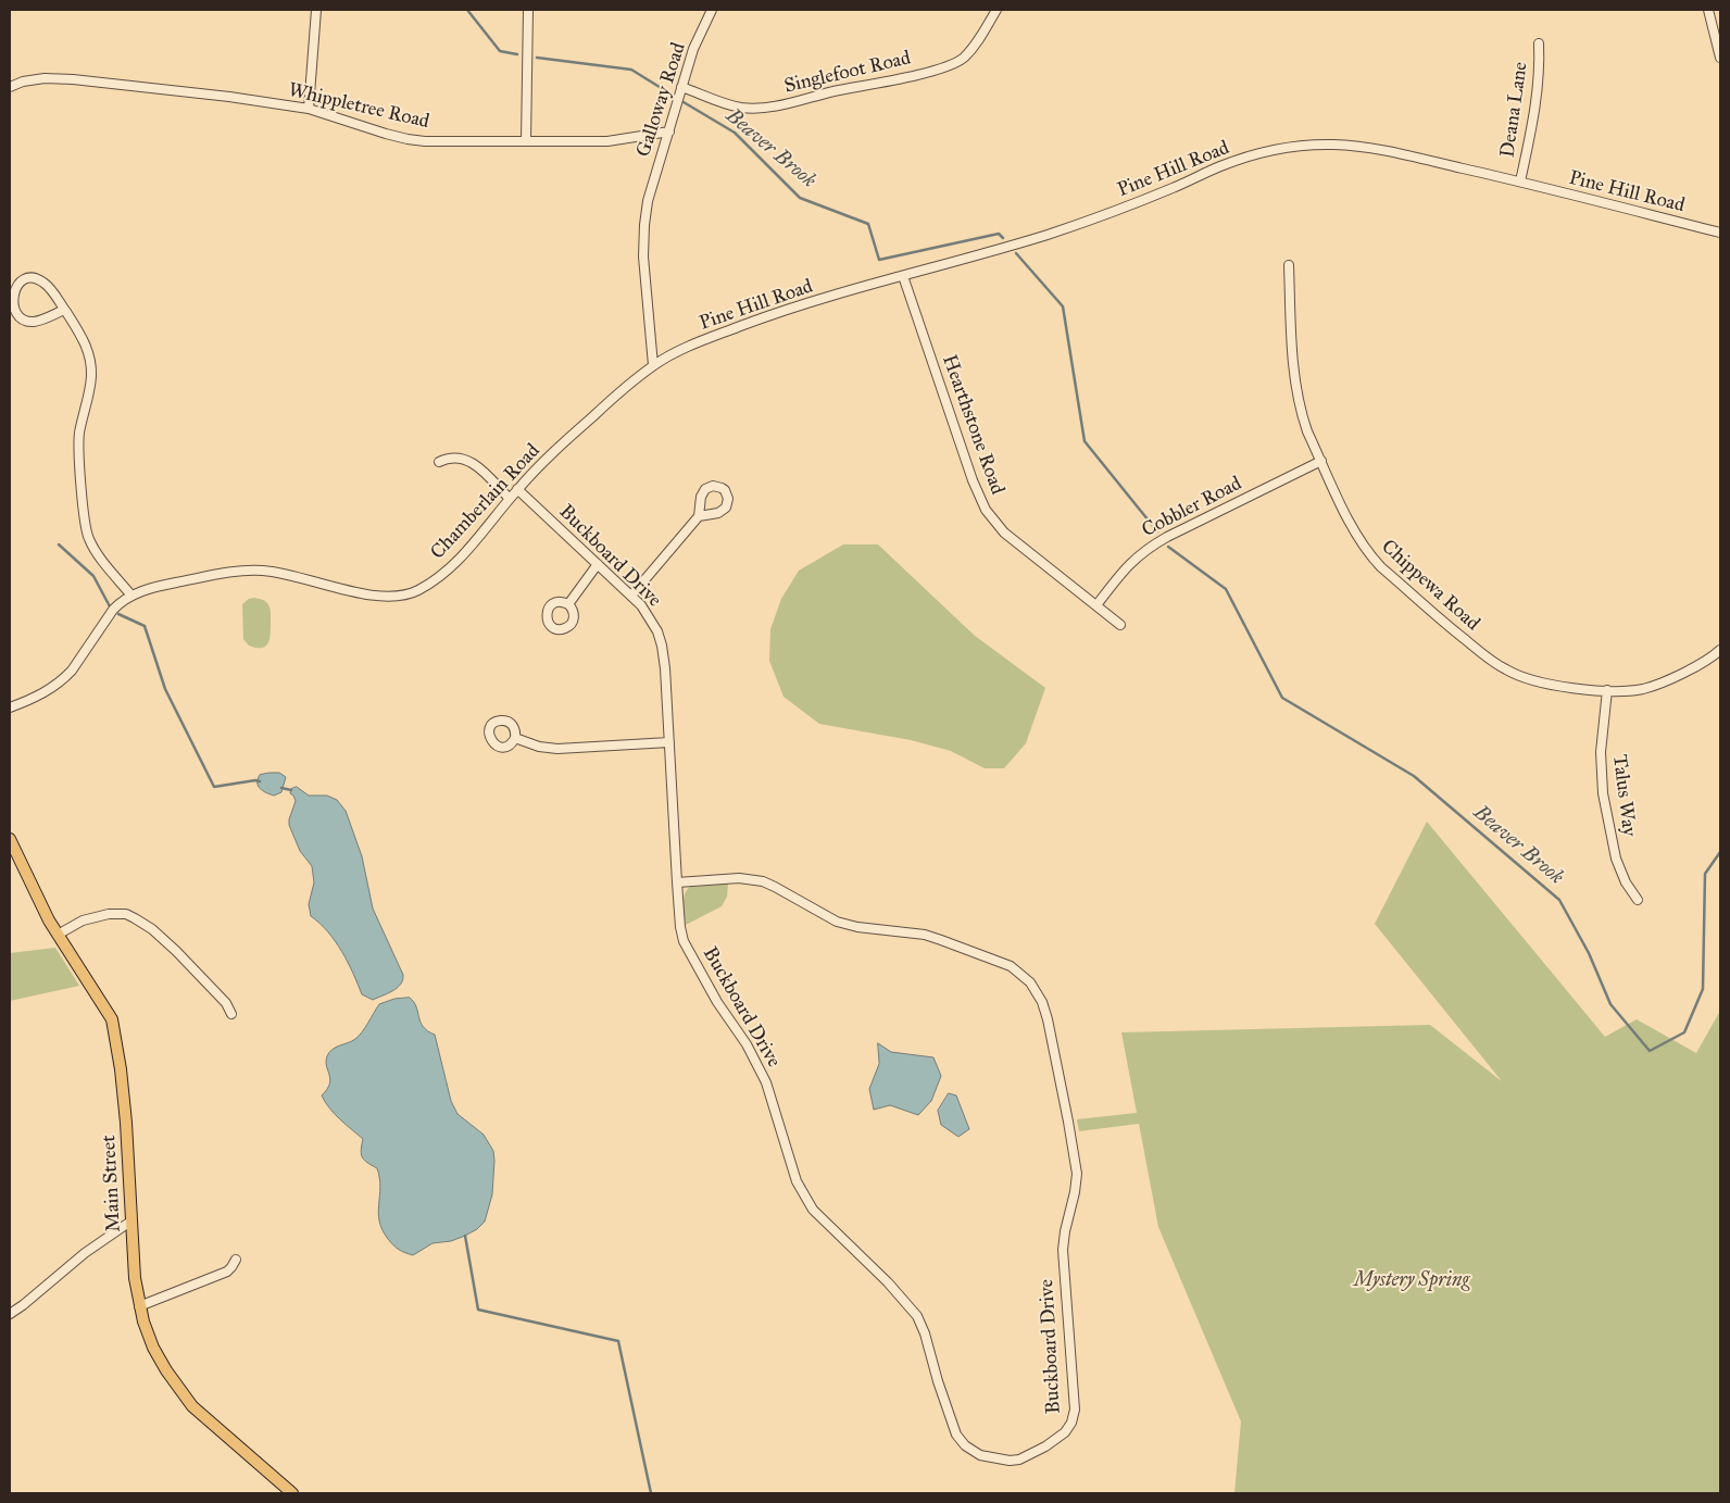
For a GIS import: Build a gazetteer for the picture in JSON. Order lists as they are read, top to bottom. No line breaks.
{"streets":{"main road":["Main Street"],"street":["Singlefoot Road","Galloway Road","Whippletree Road","Deana Lane","Pine Hill Road","Hearthstone Road","Chamberlain Road","Cobbler Road","Buckboard Drive","Chippewa Road","Talus Way"]},"crossings":[["Singlefoot Road","Galloway Road"],["Galloway Road","Whippletree Road"],["Galloway Road","Pine Hill Road"],["Galloway Road","Chamberlain Road"],["Deana Lane","Pine Hill Road"],["Pine Hill Road","Hearthstone Road"],["Pine Hill Road","Chamberlain Road"],["Hearthstone Road","Cobbler Road"],["Chamberlain Road","Buckboard Drive"],["Cobbler Road","Chippewa Road"],["Chippewa Road","Talus Way"]],"water":["Beaver Brook"],"parks":["Mystery Spring"]}
